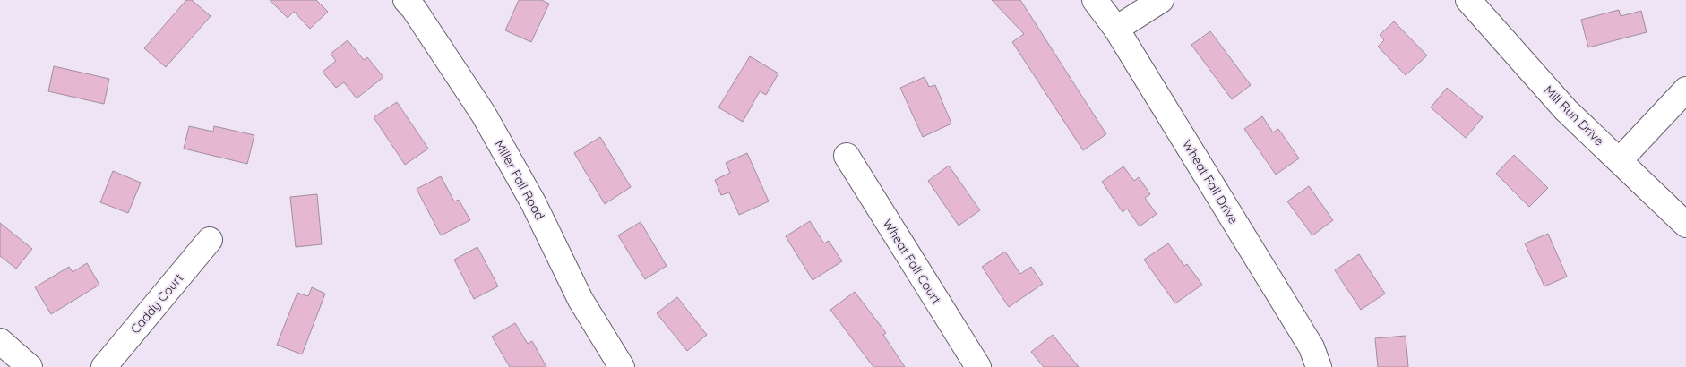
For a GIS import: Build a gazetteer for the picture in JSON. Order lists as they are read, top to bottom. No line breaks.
{"streets":{"street":["Mill Run Drive","Miller Fall Road","Wheat Fall Drive","Wheat Fall Court","Caddy Court"]}}
